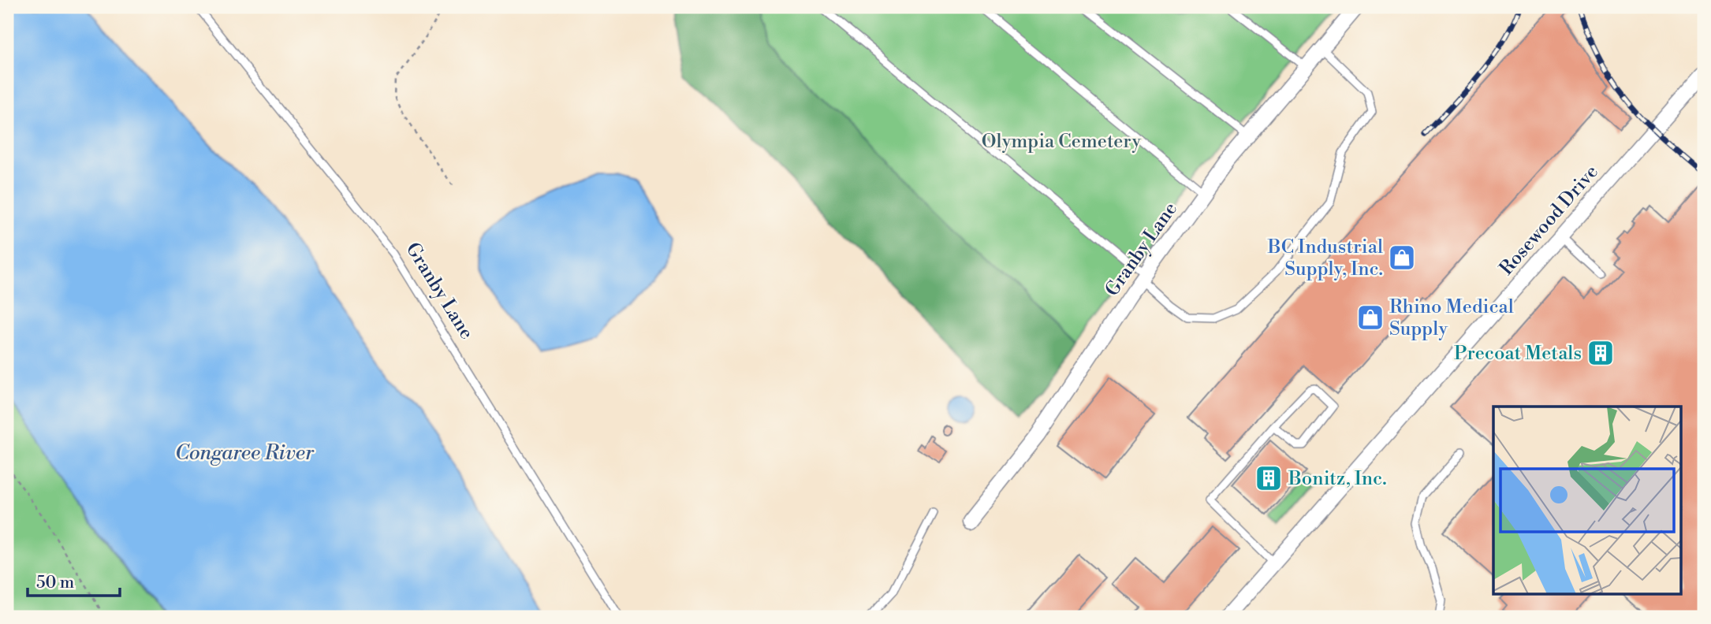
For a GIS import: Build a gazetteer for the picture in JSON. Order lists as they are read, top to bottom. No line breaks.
{"streets":{"street":["Rosewood Drive","Granby Lane"]},"water":["Congaree River"],"parks":["Olympia Cemetery"],"places":{"shop":["BC Industrial Supply, Inc.","Rhino Medical Supply"],"building":["Precoat Metals","Bonitz, Inc."]},"scale_bar":"50 m"}
